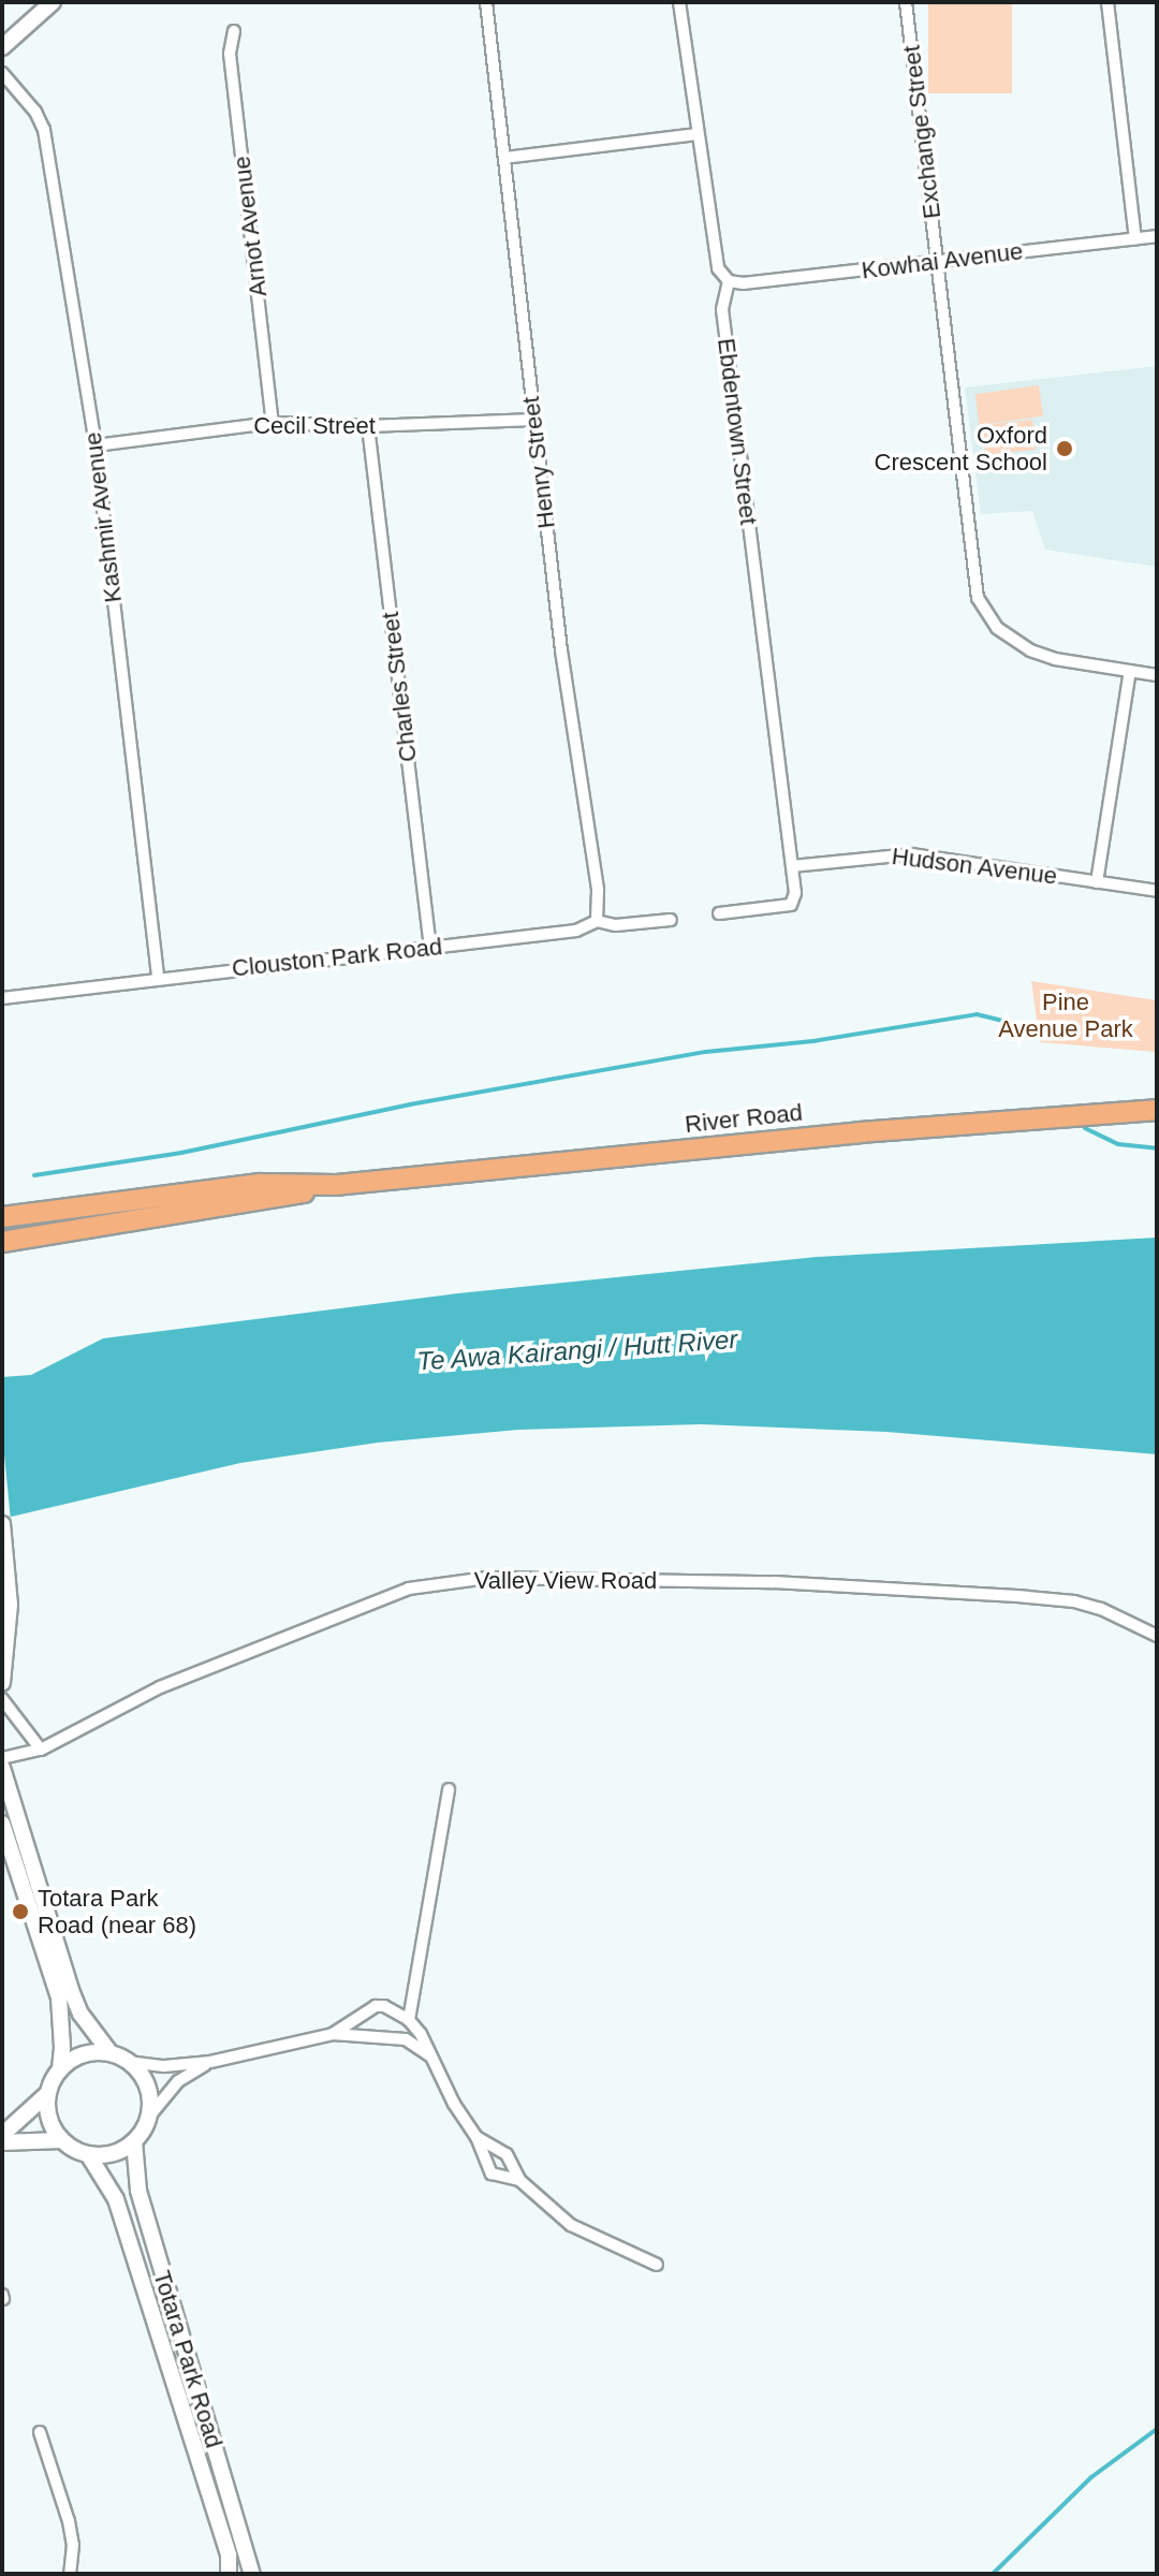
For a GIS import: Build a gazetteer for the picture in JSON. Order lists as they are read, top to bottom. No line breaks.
{"streets":{"highway":["River Road"],"street":["Exchange Street","Arnot Avenue","Kowhai Avenue","Cecil Street","Ebdentown Street","Henry Street","Kashmir Avenue","Charles Street","Hudson Avenue","Clouston Park Road","Valley View Road","Totara Park Road"]},"crossings":[["Exchange Street","Kowhai Avenue"],["Arnot Avenue","Cecil Street"],["Kowhai Avenue","Ebdentown Street"],["Cecil Street","Henry Street"],["Cecil Street","Kashmir Avenue"],["Cecil Street","Charles Street"],["Ebdentown Street","Hudson Avenue"],["Henry Street","Clouston Park Road"],["Kashmir Avenue","Clouston Park Road"],["Charles Street","Clouston Park Road"]],"water":["Te Awa Kairangi / Hutt River"],"parks":["Pine Avenue Park"],"places":["Oxford Crescent School","Totara Park Road (near 68)"]}
